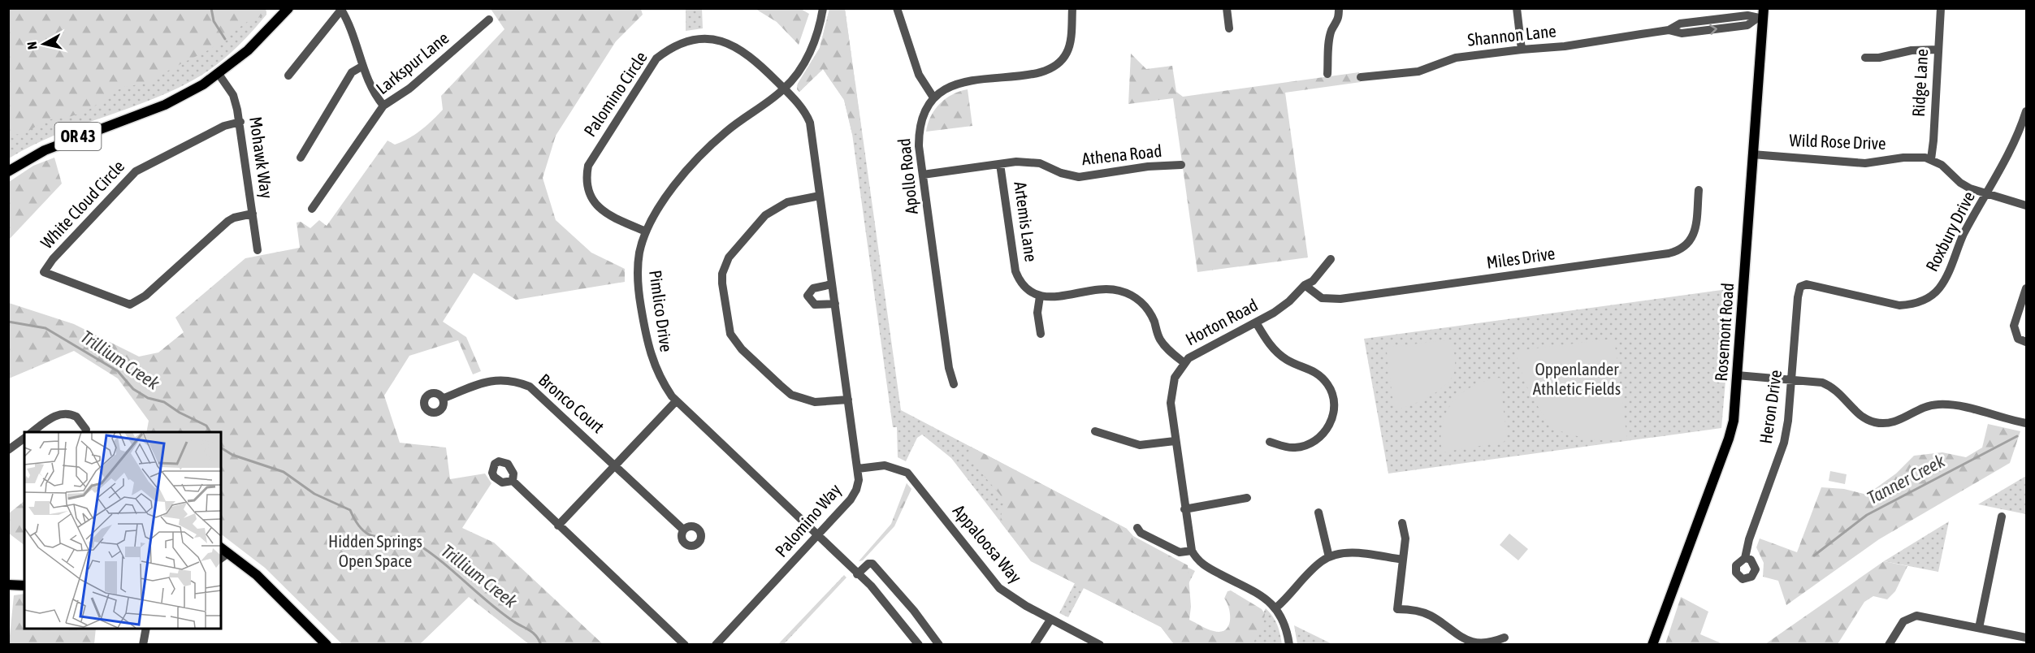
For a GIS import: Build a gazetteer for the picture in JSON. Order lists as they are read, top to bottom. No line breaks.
{"streets":{"main road":["OR 43","Rosemont Road"],"street":["Shannon Lane","Larkspur Lane","Ridge Lane","Palomino Circle","Wild Rose Drive","Athena Road","Mohawk Way","Apollo Road","White Cloud Circle","Artemis Lane","Roxbury Drive","Miles Drive","Pimlico Drive","Horton Road","Bronco Court","Heron Drive","Palomino Way","Appaloosa Way"]},"crossings":[["Shannon Lane","Rosemont Road"],["Ridge Lane","Wild Rose Drive"],["Palomino Circle","Pimlico Drive"],["Palomino Circle","Palomino Way"],["OR 43","Mohawk Way"],["Wild Rose Drive","Rosemont Road"],["Athena Road","Apollo Road"],["Athena Road","Artemis Lane"],["Mohawk Way","White Cloud Circle"],["Roxbury Drive","Heron Drive"],["Miles Drive","Horton Road"],["Pimlico Drive","Palomino Way"],["Palomino Way","Appaloosa Way"]],"water":["Trillium Creek","Tanner Creek"],"parks":["Oppenlander Athletic Fields","Hidden Springs Open Space"],"north":"left"}
